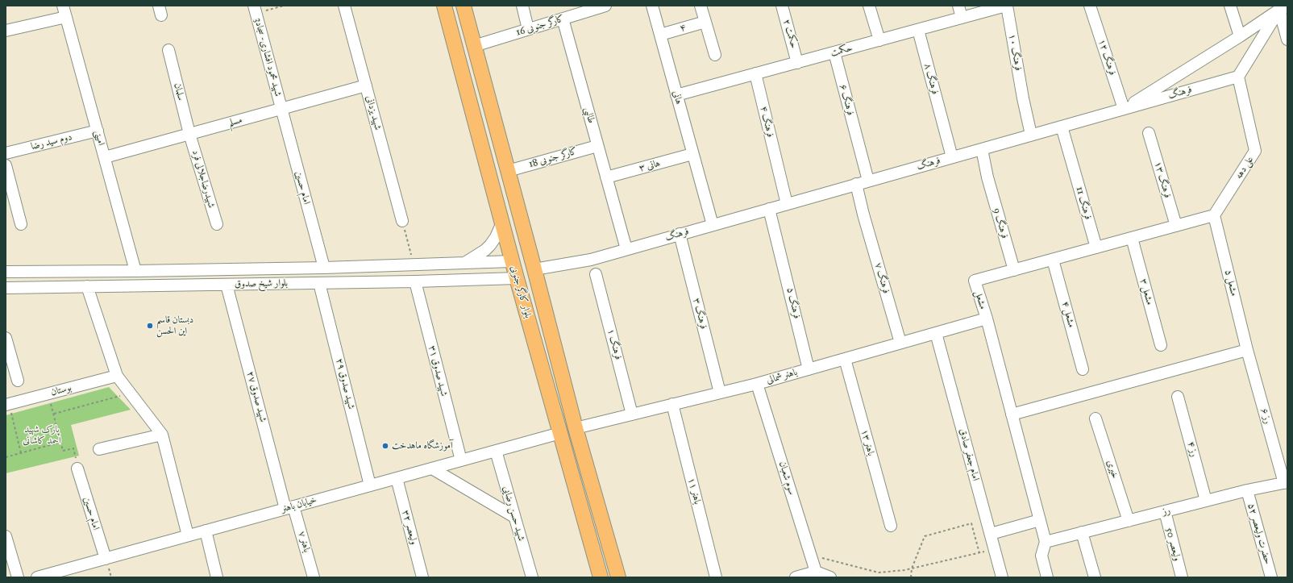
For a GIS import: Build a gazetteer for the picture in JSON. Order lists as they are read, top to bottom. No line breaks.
{"streets":{"main road":["بلوار کارگر جنوبی"],"street":["کارگر جنوبی 16","۴","حکمت ۲","حکمت","فرهنگ ۱۰","شهید محمود افشاری- سجاد3","فرهنگ ۱۲","فرهنگ ۸","سلمان","فرهنگ","هانی","فرهنگ ۶","شهید یزدانی","طالبی","مسلم","فرهنگ ۴","امینی","دوم سید رضا","کارگر جنوبی 18","هانی ۳","علی دهه","شهیدرضاجلالی فرد","فرهنگ ۱۳","امام حسین","فرهنگ 11","فرهنگ 9","فرهنگ ۷","مشعل ۵","بلوار شیخ صدوق","مشعل ۳","مشعل","فرهنگ ۵","فرهنگ ۳","مشعل ۴","فرهنگ ۱","شهید صدوق ۳۱","باهنر شمالی","شهید صدوق ۲۹","بوستان","شهید صدوق ۲۷","رز ۶","باهنر ۱۳","رز ۴","امام جعفر صادق","خیری","سوم شعبان","باهنر ۱۱","خیابان باهنر","رز","شهید حسن رضایی","ولیعصر ۳۲","حضرت ولیعصر ۵۲","باهنر ۷","ولیعصر 50"]},"crossings":[["کارگر جنوبی 16","طالبی"],["کارگر جنوبی 16","بلوار کارگر جنوبی"],["۴","هانی"],["حکمت ۲","حکمت"],["حکمت","فرهنگ ۱۰"],["حکمت","فرهنگ ۸"],["حکمت","هانی"],["حکمت","فرهنگ ۶"],["حکمت","فرهنگ ۴"],["فرهنگ ۱۰","فرهنگ"],["شهید محمود افشاری- سجاد3","مسلم"],["شهید محمود افشاری- سجاد3","امام حسین"],["فرهنگ ۱۲","فرهنگ"],["فرهنگ ۸","فرهنگ"],["سلمان","مسلم"],["سلمان","شهیدرضاجلالی فرد"],["فرهنگ","هانی"],["فرهنگ","فرهنگ ۶"],["فرهنگ","طالبی"],["فرهنگ","فرهنگ ۴"],["فرهنگ","علی دهه"],["فرهنگ","فرهنگ 11"],["فرهنگ","فرهنگ 9"],["فرهنگ","فرهنگ ۷"],["فرهنگ","بلوار کارگر جنوبی"],["فرهنگ","فرهنگ ۵"],["فرهنگ","فرهنگ ۳"],["هانی","هانی ۳"],["شهید یزدانی","مسلم"],["طالبی","کارگر جنوبی 18"],["طالبی","هانی ۳"],["مسلم","امینی"],["مسلم","شهیدرضاجلالی فرد"],["مسلم","امام حسین"],["امینی","دوم سید رضا"],["امینی","بلوار شیخ صدوق"],["کارگر جنوبی 18","بلوار کارگر جنوبی"],["علی دهه","مشعل ۵"],["علی دهه","مشعل"],["فرهنگ ۱۳","مشعل"],["امام حسین","بلوار شیخ صدوق"],["امام حسین","خیابان باهنر"],["فرهنگ 11","مشعل"],["فرهنگ 9","مشعل"],["فرهنگ ۷","باهنر شمالی"],["مشعل ۵","مشعل"],["مشعل ۵","رز ۶"],["بلوار شیخ صدوق","بلوار کارگر جنوبی"],["بلوار شیخ صدوق","شهید صدوق ۳۱"],["بلوار شیخ صدوق","شهید صدوق ۲۹"],["بلوار شیخ صدوق","شهید صدوق ۲۷"],["بلوار کارگر جنوبی","باهنر شمالی"],["بلوار کارگر جنوبی","خیابان باهنر"],["مشعل ۳","مشعل"],["مشعل","مشعل ۴"],["مشعل","باهنر شمالی"],["مشعل","رز"],["فرهنگ ۵","باهنر شمالی"],["فرهنگ ۳","باهنر شمالی"],["فرهنگ ۱","باهنر شمالی"],["شهید صدوق ۳۱","خیابان باهنر"],["باهنر شمالی","باهنر ۱۳"],["باهنر شمالی","امام جعفر صادق"],["باهنر شمالی","سوم شعبان"],["باهنر شمالی","باهنر ۱۱"],["شهید صدوق ۲۹","خیابان باهنر"],["شهید صدوق ۲۷","خیابان باهنر"],["شهید صدوق ۲۷","باهنر ۷"],["رز ۶","رز"],["رز ۴","رز"],["خیری","رز"],["خیابان باهنر","شهید حسن رضایی"],["خیابان باهنر","ولیعصر ۳۲"],["خیابان باهنر","باهنر ۷"],["رز","حضرت ولیعصر ۵۲"],["رز","ولیعصر 50"]],"parks":["پارک شهید احمد کاشانی"],"places":["دبستان قاسم این الحسن","آموزشگاه ماهدخت"]}
